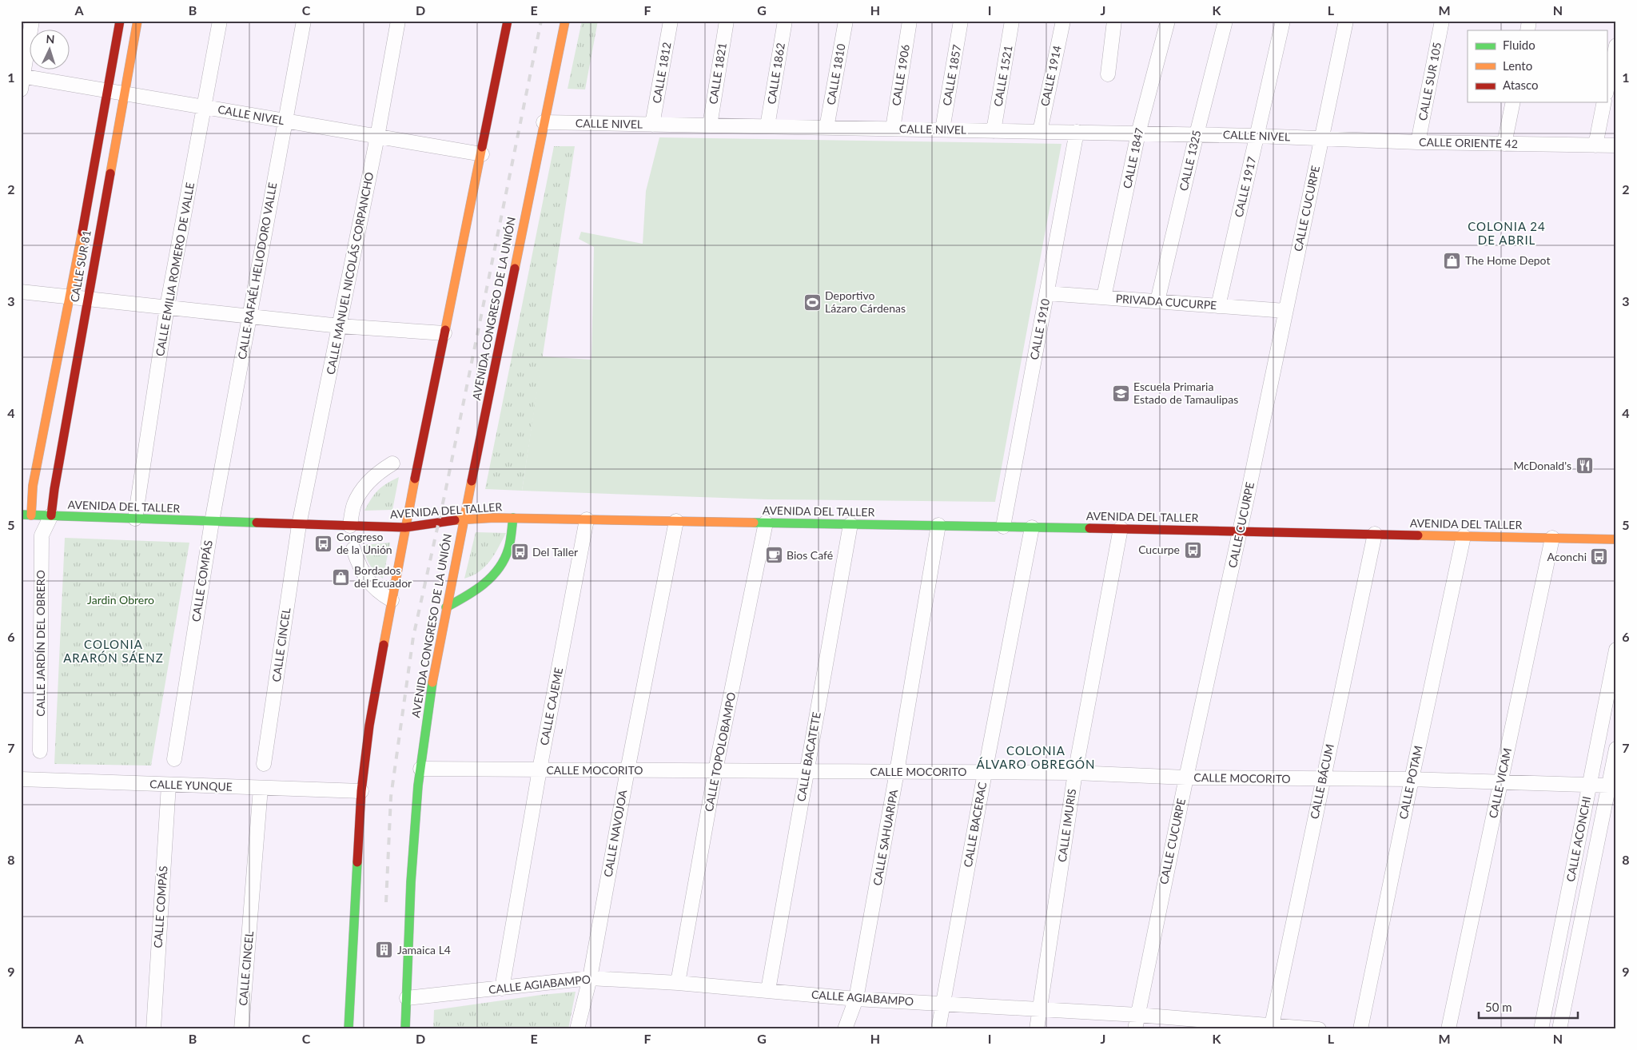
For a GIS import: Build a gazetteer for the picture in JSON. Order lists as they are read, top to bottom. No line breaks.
{"streets":{"main road":["CALLE SUR 81","AVENIDA CONGRESO DE LA UNIÓN","AVENIDA DEL TALLER"],"street":["CALLE 1812","CALLE 1821","CALLE 1862","CALLE 1810","CALLE 1906","CALLE 1857","CALLE 1521","CALLE 1914","CALLE SUR 105","CALLE NIVEL","CALLE ORIENTE 42","CALLE 1847","CALLE 1325","CALLE 1917","CALLE CUCURPE","CALLE EMILIA ROMERO DE VALLE","CALLE RAFAÉL HELIODORO VALLE","CALLE MANUEL NICOLÁS CORPANCHO","PRIVADA CUCURPE","CALLE 1910","CALLE COMPÁS","CALLE JARDÍN DEL OBRERO","CALLE CINCEL","CALLE CAJEME","CALLE TOPOLOBAMPO","CALLE BACATETE","CALLE MOCORITO","CALLE BÁCUM","CALLE POTAM","CALLE VICAM","CALLE YUNQUE","CALLE BACERAC","CALLE IMURIS","CALLE NAVOJOA","CALLE SAHUARIPA","CALLE ACONCHI","CALLE AGIABAMPO"]},"crossings":[["CALLE 1812","CALLE NIVEL"],["CALLE 1821","CALLE NIVEL"],["CALLE 1862","CALLE NIVEL"],["CALLE 1810","CALLE NIVEL"],["CALLE 1906","CALLE NIVEL"],["CALLE 1857","CALLE NIVEL"],["CALLE 1521","CALLE NIVEL"],["CALLE 1914","CALLE NIVEL"],["CALLE SUR 105","CALLE ORIENTE 42"],["CALLE NIVEL","CALLE ORIENTE 42"],["CALLE NIVEL","CALLE 1847"],["CALLE NIVEL","CALLE 1325"],["CALLE NIVEL","CALLE 1917"],["CALLE NIVEL","CALLE CUCURPE"],["CALLE NIVEL","CALLE SUR 81"],["CALLE NIVEL","CALLE EMILIA ROMERO DE VALLE"],["CALLE NIVEL","CALLE RAFAÉL HELIODORO VALLE"],["CALLE NIVEL","CALLE MANUEL NICOLÁS CORPANCHO"],["CALLE NIVEL","AVENIDA CONGRESO DE LA UNIÓN"],["CALLE NIVEL","CALLE 1910"],["CALLE ORIENTE 42","CALLE CUCURPE"],["CALLE 1847","PRIVADA CUCURPE"],["CALLE 1325","PRIVADA CUCURPE"],["CALLE 1917","PRIVADA CUCURPE"],["CALLE CUCURPE","PRIVADA CUCURPE"],["CALLE CUCURPE","AVENIDA DEL TALLER"],["CALLE CUCURPE","CALLE MOCORITO"],["CALLE CUCURPE","CALLE AGIABAMPO"],["CALLE SUR 81","AVENIDA DEL TALLER"],["CALLE EMILIA ROMERO DE VALLE","AVENIDA DEL TALLER"],["CALLE RAFAÉL HELIODORO VALLE","AVENIDA DEL TALLER"],["CALLE RAFAÉL HELIODORO VALLE","CALLE COMPÁS"],["CALLE MANUEL NICOLÁS CORPANCHO","AVENIDA DEL TALLER"],["CALLE MANUEL NICOLÁS CORPANCHO","CALLE CINCEL"],["PRIVADA CUCURPE","CALLE 1910"],["AVENIDA CONGRESO DE LA UNIÓN","AVENIDA DEL TALLER"],["AVENIDA CONGRESO DE LA UNIÓN","CALLE MOCORITO"],["AVENIDA CONGRESO DE LA UNIÓN","CALLE AGIABAMPO"],["CALLE 1910","AVENIDA DEL TALLER"],["AVENIDA DEL TALLER","CALLE COMPÁS"],["AVENIDA DEL TALLER","CALLE CINCEL"],["AVENIDA DEL TALLER","CALLE CAJEME"],["AVENIDA DEL TALLER","CALLE TOPOLOBAMPO"],["AVENIDA DEL TALLER","CALLE BACATETE"],["AVENIDA DEL TALLER","CALLE BÁCUM"],["AVENIDA DEL TALLER","CALLE POTAM"],["AVENIDA DEL TALLER","CALLE VICAM"],["AVENIDA DEL TALLER","CALLE BACERAC"],["AVENIDA DEL TALLER","CALLE IMURIS"],["AVENIDA DEL TALLER","CALLE NAVOJOA"],["AVENIDA DEL TALLER","CALLE SAHUARIPA"],["CALLE COMPÁS","CALLE YUNQUE"],["CALLE CINCEL","CALLE YUNQUE"],["CALLE CAJEME","CALLE MOCORITO"],["CALLE CAJEME","CALLE AGIABAMPO"],["CALLE TOPOLOBAMPO","CALLE MOCORITO"],["CALLE TOPOLOBAMPO","CALLE AGIABAMPO"],["CALLE BACATETE","CALLE MOCORITO"],["CALLE BACATETE","CALLE AGIABAMPO"],["CALLE MOCORITO","CALLE BÁCUM"],["CALLE MOCORITO","CALLE POTAM"],["CALLE MOCORITO","CALLE VICAM"],["CALLE MOCORITO","CALLE BACERAC"],["CALLE MOCORITO","CALLE IMURIS"],["CALLE MOCORITO","CALLE NAVOJOA"],["CALLE MOCORITO","CALLE SAHUARIPA"],["CALLE MOCORITO","CALLE ACONCHI"],["CALLE BÁCUM","CALLE AGIABAMPO"],["CALLE BACERAC","CALLE AGIABAMPO"],["CALLE IMURIS","CALLE AGIABAMPO"],["CALLE NAVOJOA","CALLE AGIABAMPO"],["CALLE SAHUARIPA","CALLE AGIABAMPO"]],"districts":["COLONIA 24 DE ABRIL","COLONIA ARARÓN SÁENZ","COLONIA ÁLVARO OBREGÓN"],"parks":["Jardin Obrero"],"places":{"shop":["The Home Depot","Bordados del Ecuador"],"sports":["Deportivo Lázaro Cárdenas"],"school or university":["Escuela Primaria Estado de Tamaulipas"],"restaurant":["McDonald's"],"bus stop":["Congreso de la Unión","Cucurpe","Del Taller","Aconchi"],"cafe":["Bios Café"],"building":["Jamaica L4"]},"legend":["Fluido","Lento","Atasco"],"scale_bar":"50 m","north":"top","grid":{"columns":["A","B","C","D","E","F","G","H","I","J","K","L","M","N"],"rows":["1","2","3","4","5","6","7","8","9"]}}
